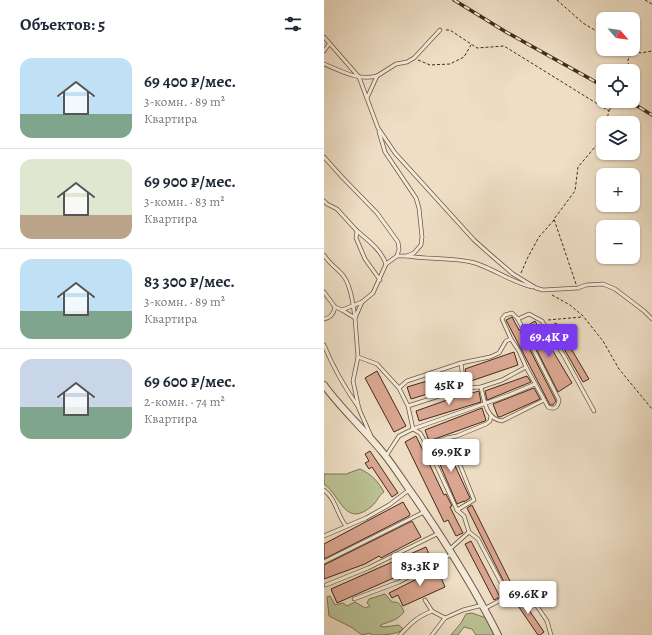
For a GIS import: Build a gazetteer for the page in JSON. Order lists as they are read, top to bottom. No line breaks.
{"north":"bottom right","page":{"heading":"Объектов: 5","map_buttons":["+","−"],"list":[{"name":"69 400 ₽/мес.","note":"3-комн. · 89 m² · Квартира"},{"name":"69 900 ₽/мес.","note":"3-комн. · 83 m² · Квартира"},{"name":"83 300 ₽/мес.","note":"3-комн. · 89 m² · Квартира"},{"name":"69 600 ₽/мес.","note":"2-комн. · 74 m² · Квартира"}],"price":["69.4K ₽","45K ₽","69.9K ₽","83.3K ₽","69.6K ₽"]}}
